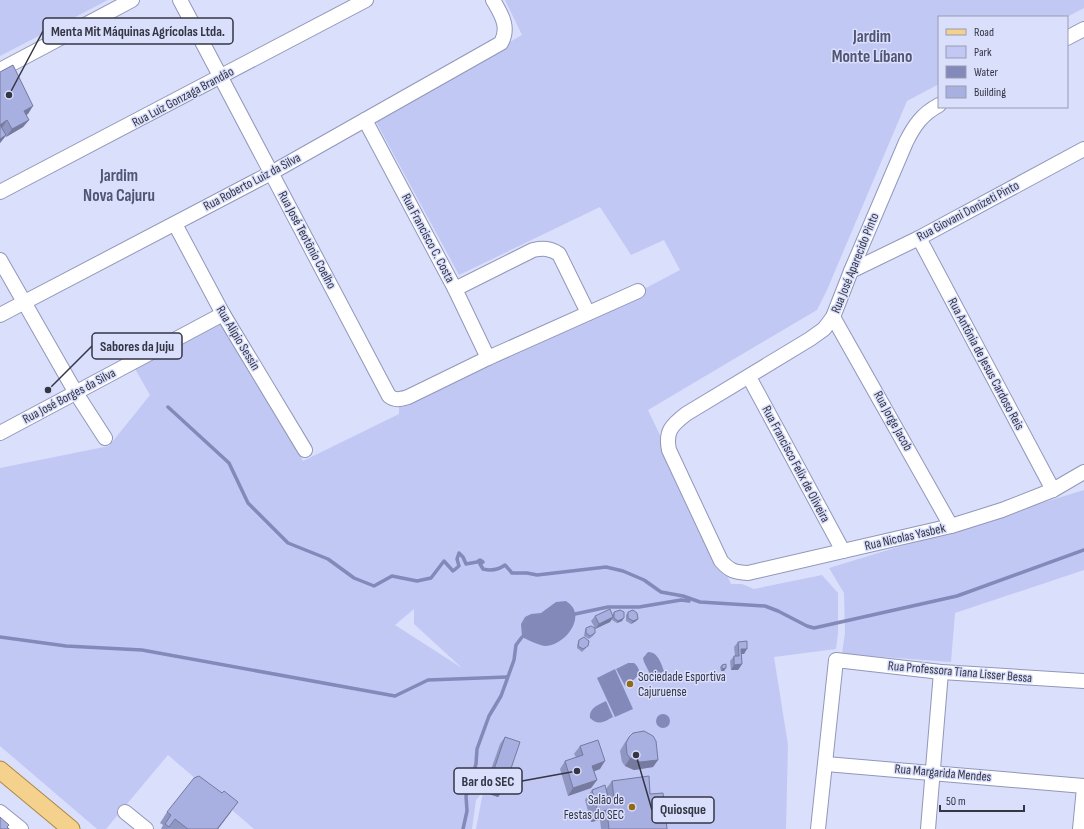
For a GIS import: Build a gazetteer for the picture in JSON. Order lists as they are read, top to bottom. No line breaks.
{"streets":{"street":["Rua Luiz Gonzaga Brandão","Rua Roberto Luiz da Silva","Rua Giovani Donizeti Pinto","Rua Francisco C. Costa","Rua José Teotônio Coelho","Rua José Aparecido Pinto","Rua Alipio Sessin","Rua Antônia de Jesus Cardoso Reis","Rua José Borges da Silva","Rua Jorge Jacob","Rua Francisco Felix de Oliveira","Rua Nicolas Yasbek","Rua Professora Tiana Lisser Bessa","Rua Margarida Mendes"]},"crossings":[["Rua Luiz Gonzaga Brandão","Rua José Teotônio Coelho"],["Rua Roberto Luiz da Silva","Rua Francisco C. Costa"],["Rua Roberto Luiz da Silva","Rua José Teotônio Coelho"],["Rua Roberto Luiz da Silva","Rua Alipio Sessin"],["Rua Giovani Donizeti Pinto","Rua José Aparecido Pinto"],["Rua Giovani Donizeti Pinto","Rua Antônia de Jesus Cardoso Reis"],["Rua Francisco C. Costa","Rua José Teotônio Coelho"],["Rua José Aparecido Pinto","Rua Jorge Jacob"],["Rua José Aparecido Pinto","Rua Francisco Felix de Oliveira"],["Rua José Aparecido Pinto","Rua Nicolas Yasbek"],["Rua Alipio Sessin","Rua José Borges da Silva"],["Rua Antônia de Jesus Cardoso Reis","Rua Nicolas Yasbek"],["Rua Jorge Jacob","Rua Nicolas Yasbek"],["Rua Francisco Felix de Oliveira","Rua Nicolas Yasbek"],["Rua Professora Tiana Lisser Bessa","Rua Margarida Mendes"]],"districts":["Jardim Monte Líbano","Jardim Nova Cajuru"],"places":["Menta Mit Máquinas Agrícolas Ltda.","Sabores da Juju","Sociedade Esportiva Cajuruense","Quiosque","Bar do SEC","Salão de Festas do SEC"],"legend":["Road","Park","Water","Building"],"scale_bar":"50 m"}
